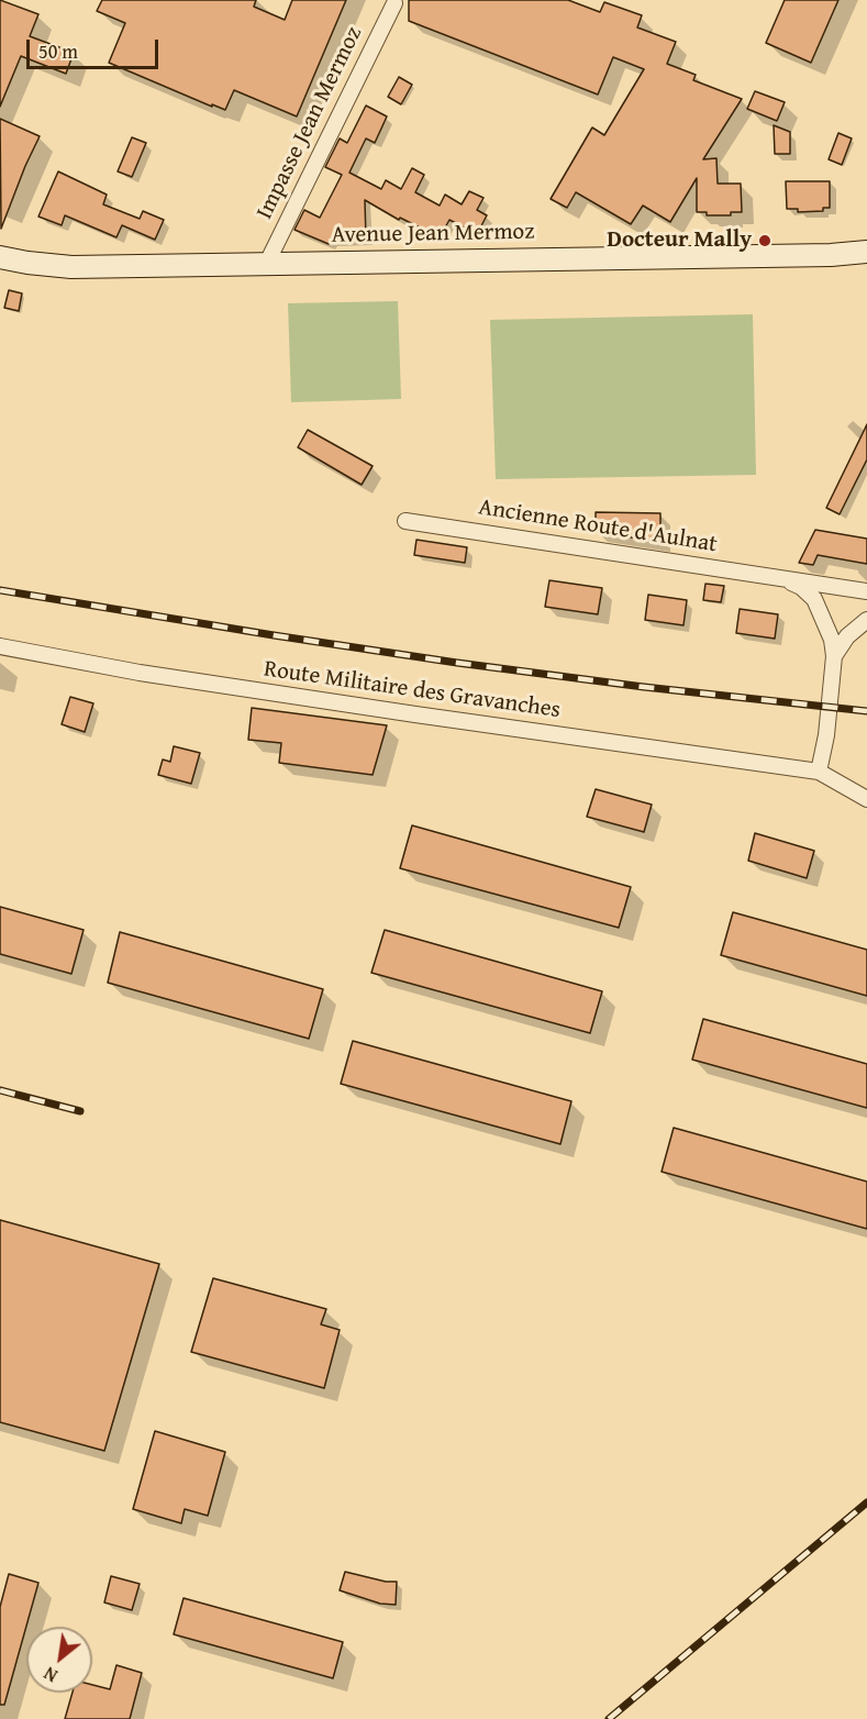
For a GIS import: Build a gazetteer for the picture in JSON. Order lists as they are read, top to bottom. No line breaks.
{"streets":{"main road":["Avenue Jean Mermoz"],"street":["Impasse Jean Mermoz","Ancienne Route d'Aulnat","Route Militaire des Gravanches"]},"crossings":[["Impasse Jean Mermoz","Avenue Jean Mermoz"]],"places":["Docteur Mally"],"scale_bar":"50 m","north":"bottom left"}
